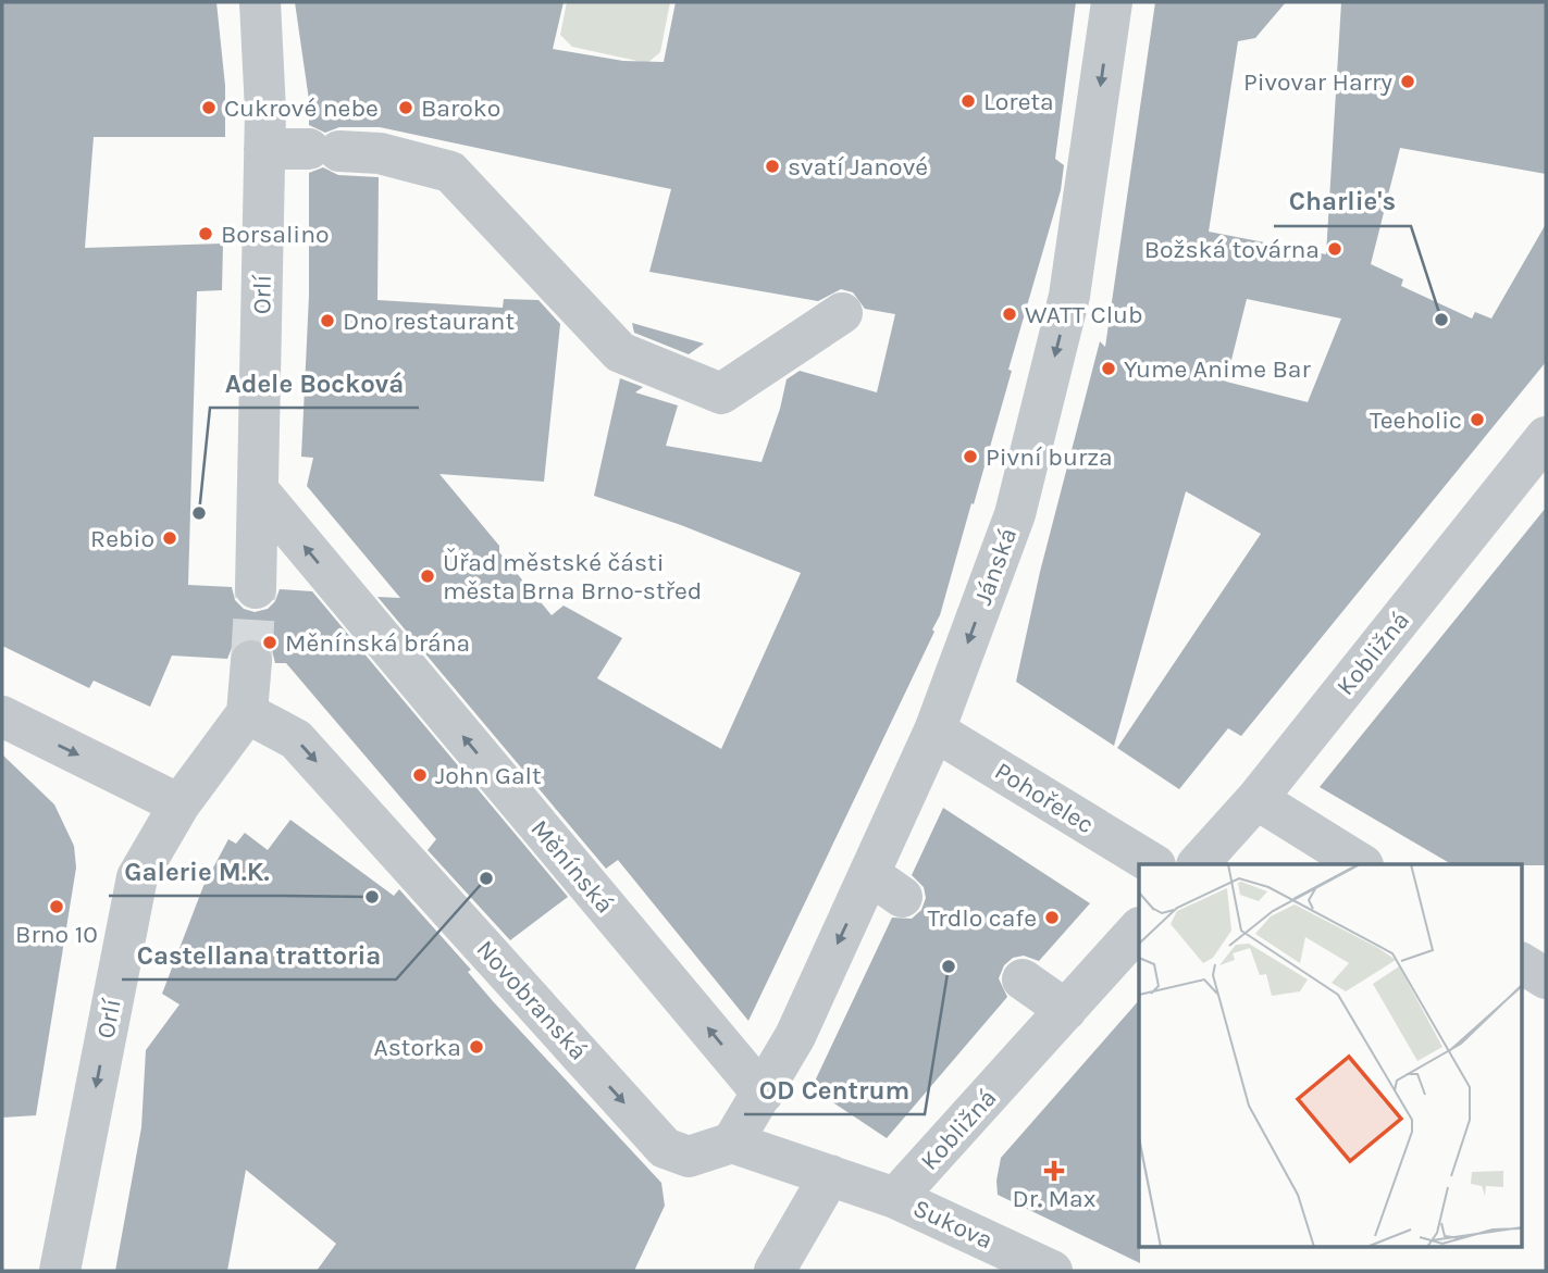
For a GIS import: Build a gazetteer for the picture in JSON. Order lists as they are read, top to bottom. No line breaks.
{"streets":{"street":["Orlí","Jánská","Kobližná","Pohořelec","Měnínská","Novobranská","Sukova"]},"crossings":[["Orlí","Měnínská"],["Orlí","Novobranská"],["Jánská","Pohořelec"],["Jánská","Měnínská"],["Kobližná","Sukova"]],"one_way":["Orlí","Jánská","Měnínská","Novobranská"],"places":{"other":["Pivovar Harry","Loreta","Cukrové nebe","Baroko","svatí Janové","Borsalino","Božská továrna","WATT Club","Charlie's","Dno restaurant","Yume Anime Bar","Teeholic","Pivní burza","Adele Bocková","Rebio","Ǔřad městské části města Brna Brno-střed","Měnínská brána","John Galt","Castellana trattoria","Galerie M.K.","Brno 10","Trdlo cafe","OD Centrum","Astorka"],"health":["Dr. Max"]}}
